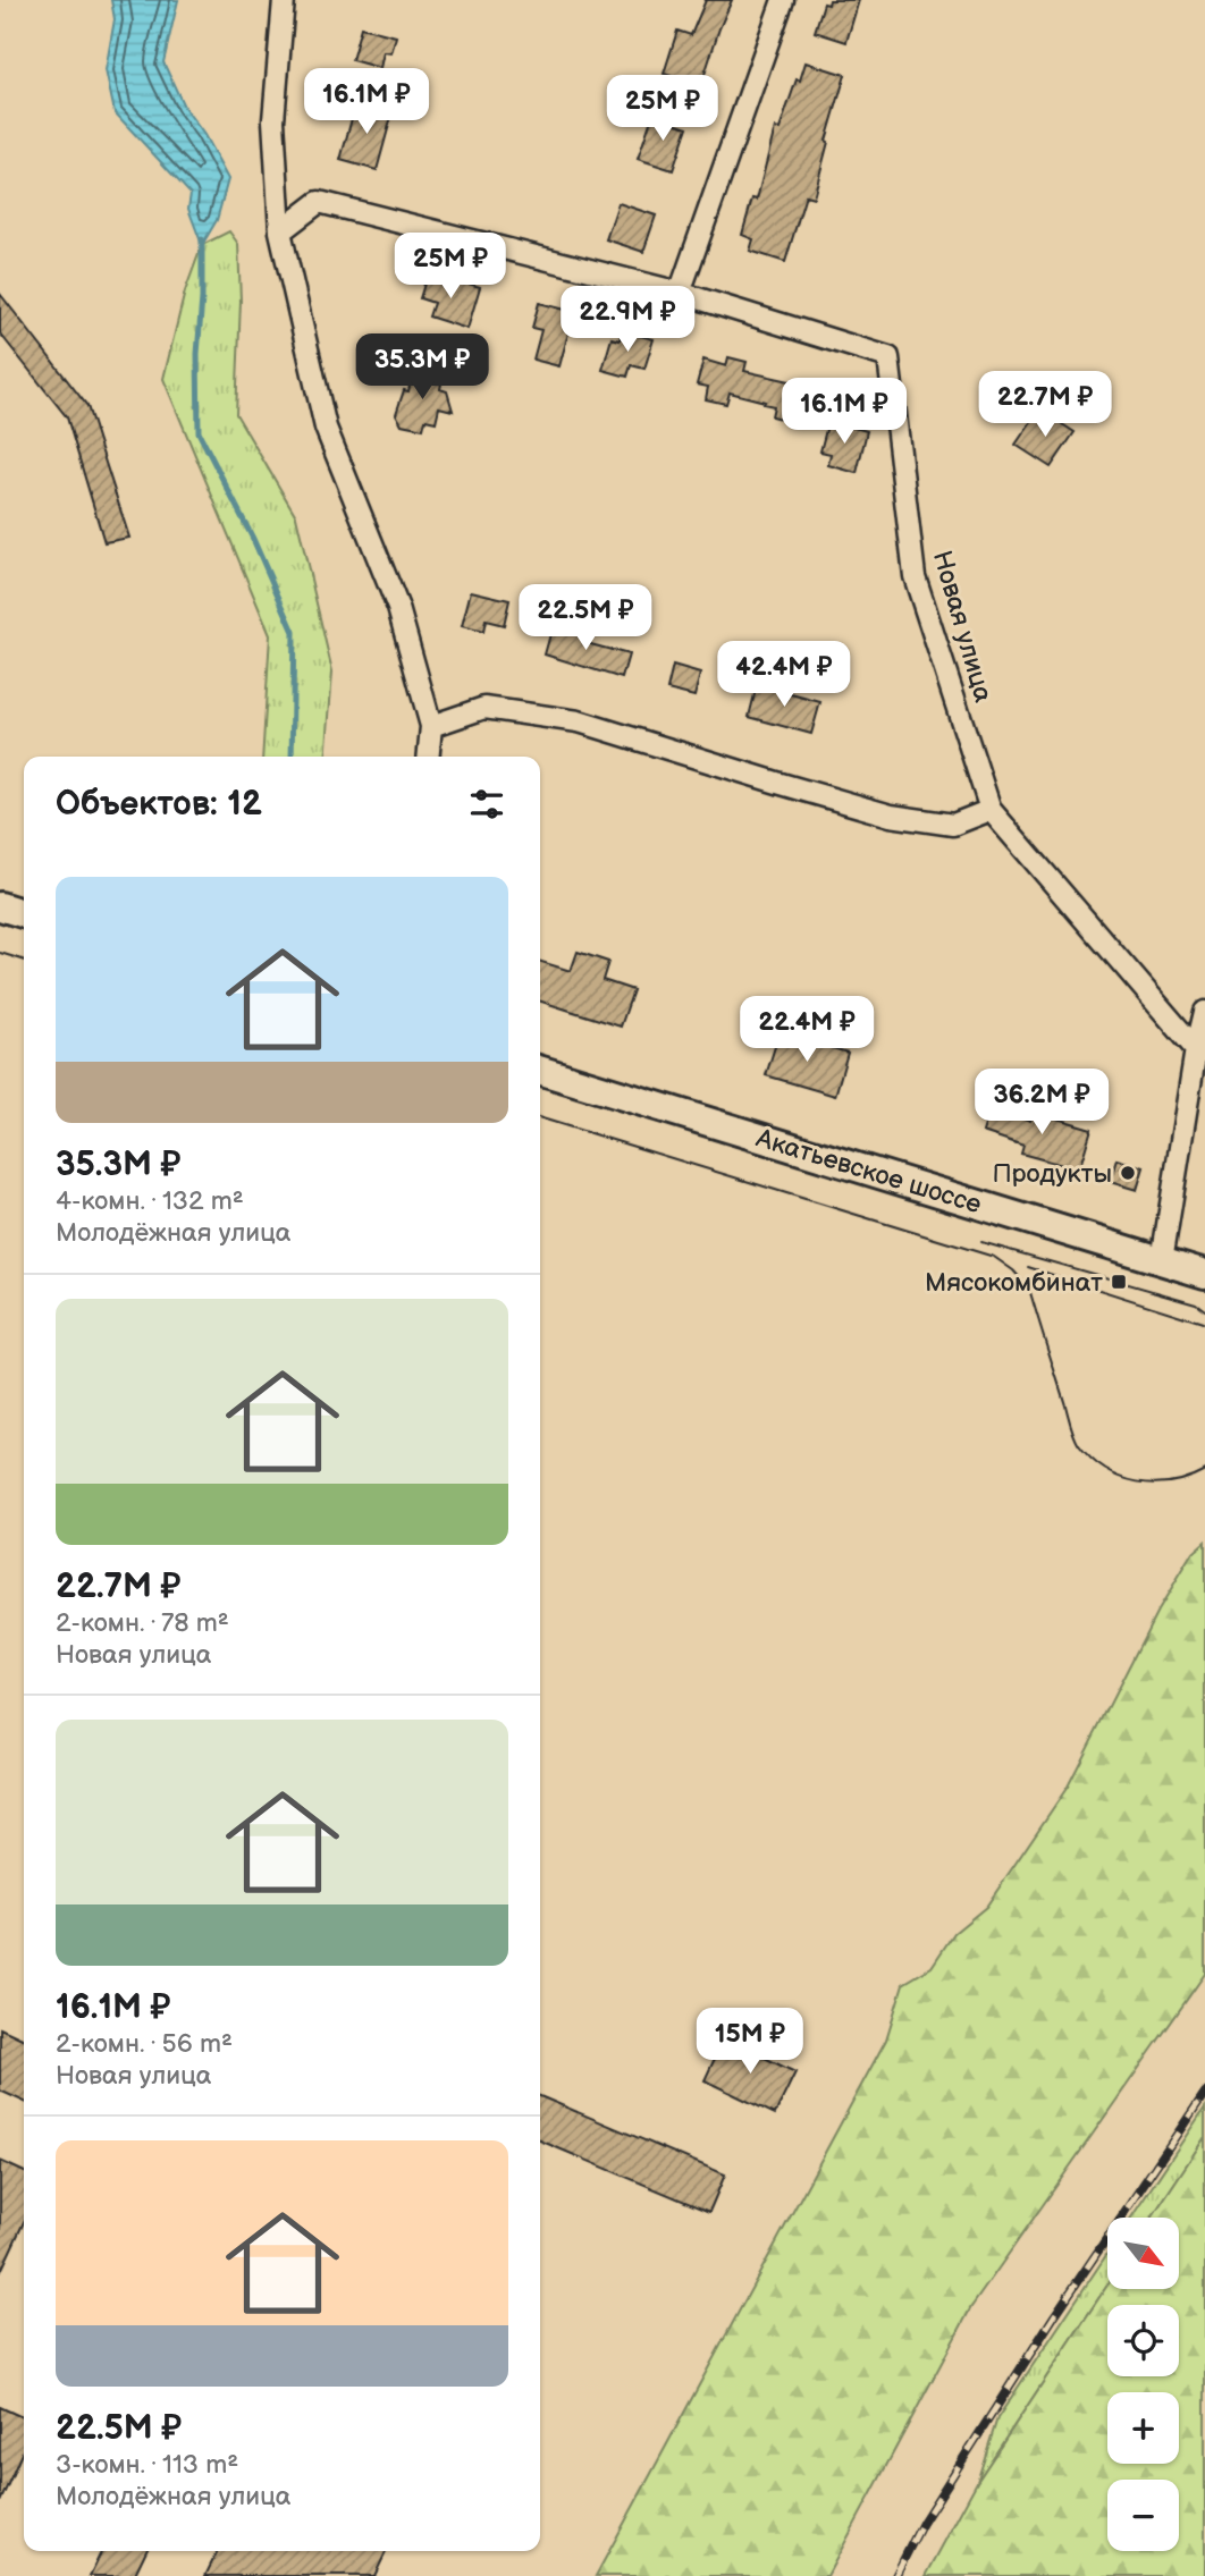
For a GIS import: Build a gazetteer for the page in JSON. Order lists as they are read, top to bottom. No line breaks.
{"streets":{"main road":["Акатьевское шоссе"],"street":["Новая улица"]},"places":{"other":["Продукты"],"transit":["Мясокомбинат"]},"north":"bottom right","page":{"price":["16.1M ₽","25M ₽","25M ₽","22.9M ₽","35.3M ₽","22.7M ₽","16.1M ₽","22.5M ₽","42.4M ₽","22.4M ₽","36.2M ₽","15M ₽"],"heading":"Объектов: 12","list":[{"name":"35.3M ₽","note":"4-комн. · 132 m² · Молодёжная улица"},{"name":"22.7M ₽","note":"2-комн. · 78 m² · Новая улица"},{"name":"16.1M ₽","note":"2-комн. · 56 m² · Новая улица"},{"name":"22.5M ₽","note":"3-комн. · 113 m² · Молодёжная улица"}],"map_buttons":["+","−"]}}
